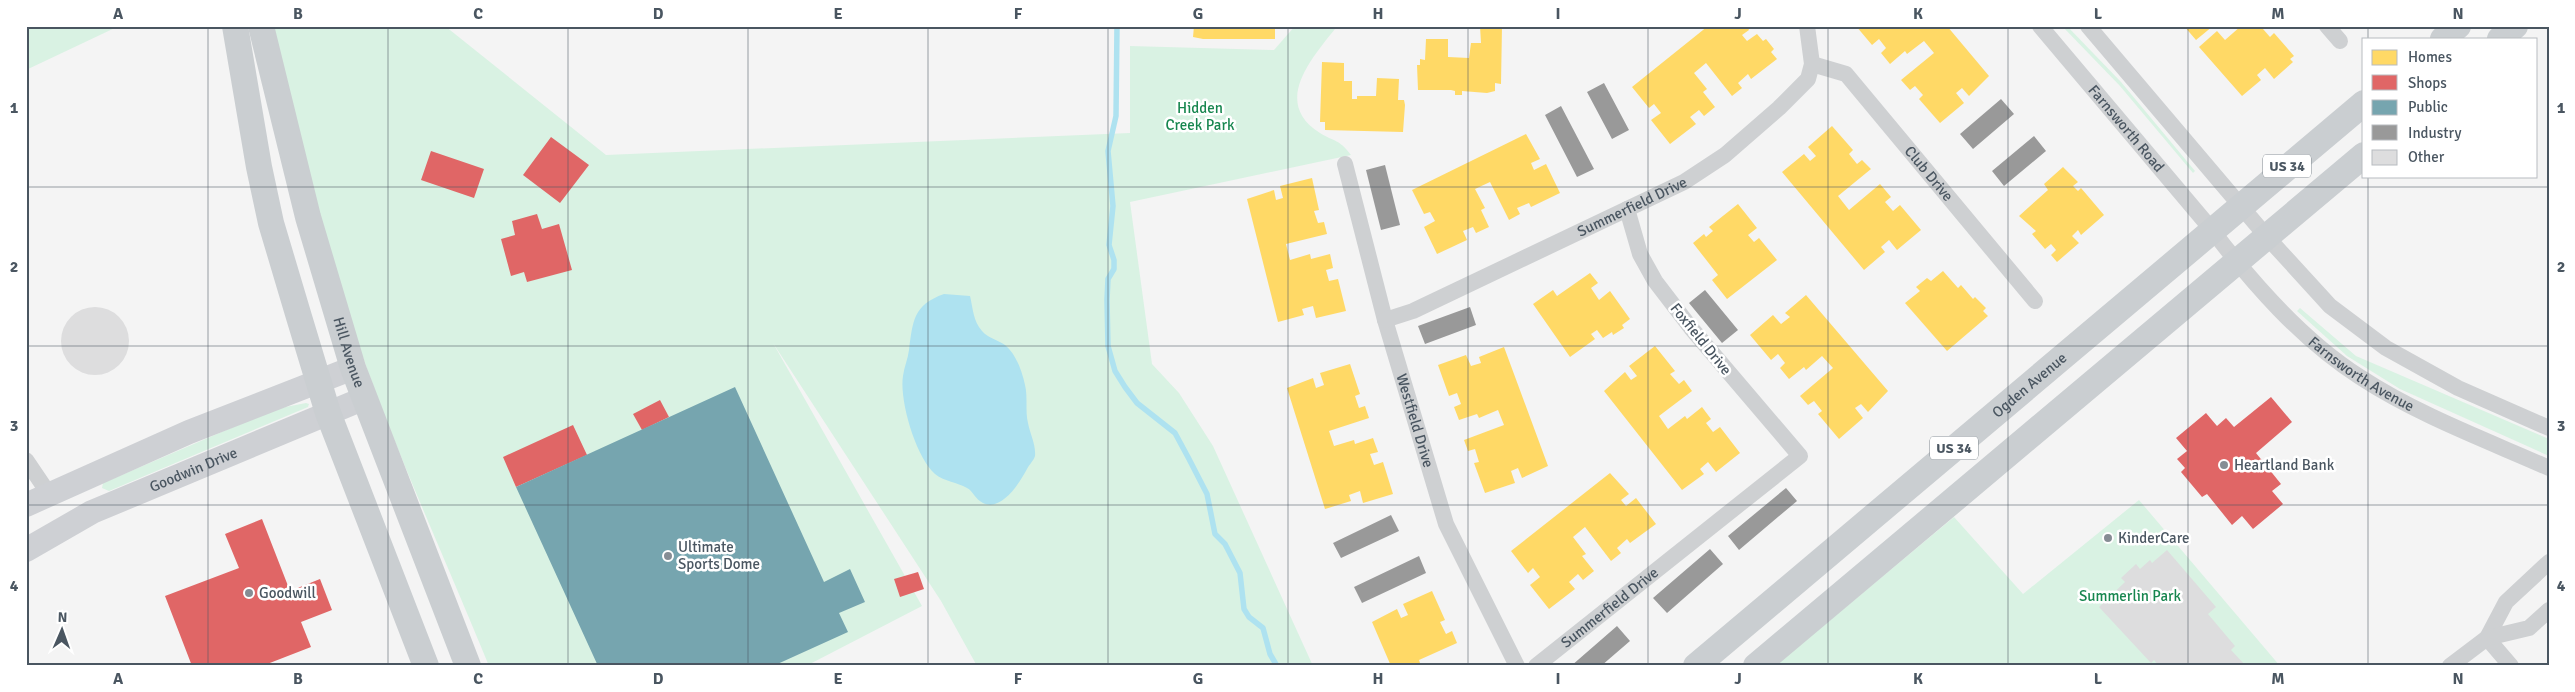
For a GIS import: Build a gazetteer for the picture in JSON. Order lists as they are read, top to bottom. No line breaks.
{"streets":{"main road":["US 34","Hill Avenue","Ogden Avenue"],"street":["Farnsworth Road","Club Drive","Summerfield Drive","Foxfield Drive","Farnsworth Avenue","Westfield Drive","Goodwin Drive"]},"crossings":[["Farnsworth Road","Farnsworth Avenue"],["Farnsworth Road","Ogden Avenue"],["US 34","Farnsworth Avenue"],["Club Drive","Summerfield Drive"],["Summerfield Drive","Foxfield Drive"],["Summerfield Drive","Westfield Drive"],["Hill Avenue","Goodwin Drive"],["Farnsworth Avenue","Ogden Avenue"]],"parks":["Hidden Creek Park","Summerlin Park"],"places":["Heartland Bank","KinderCare","Ultimate Sports Dome","Goodwill"],"legend":["Homes","Shops","Public","Industry","Other"],"north":"top","grid":{"columns":["A","B","C","D","E","F","G","H","I","J","K","L","M","N"],"rows":["1","2","3","4"]}}
